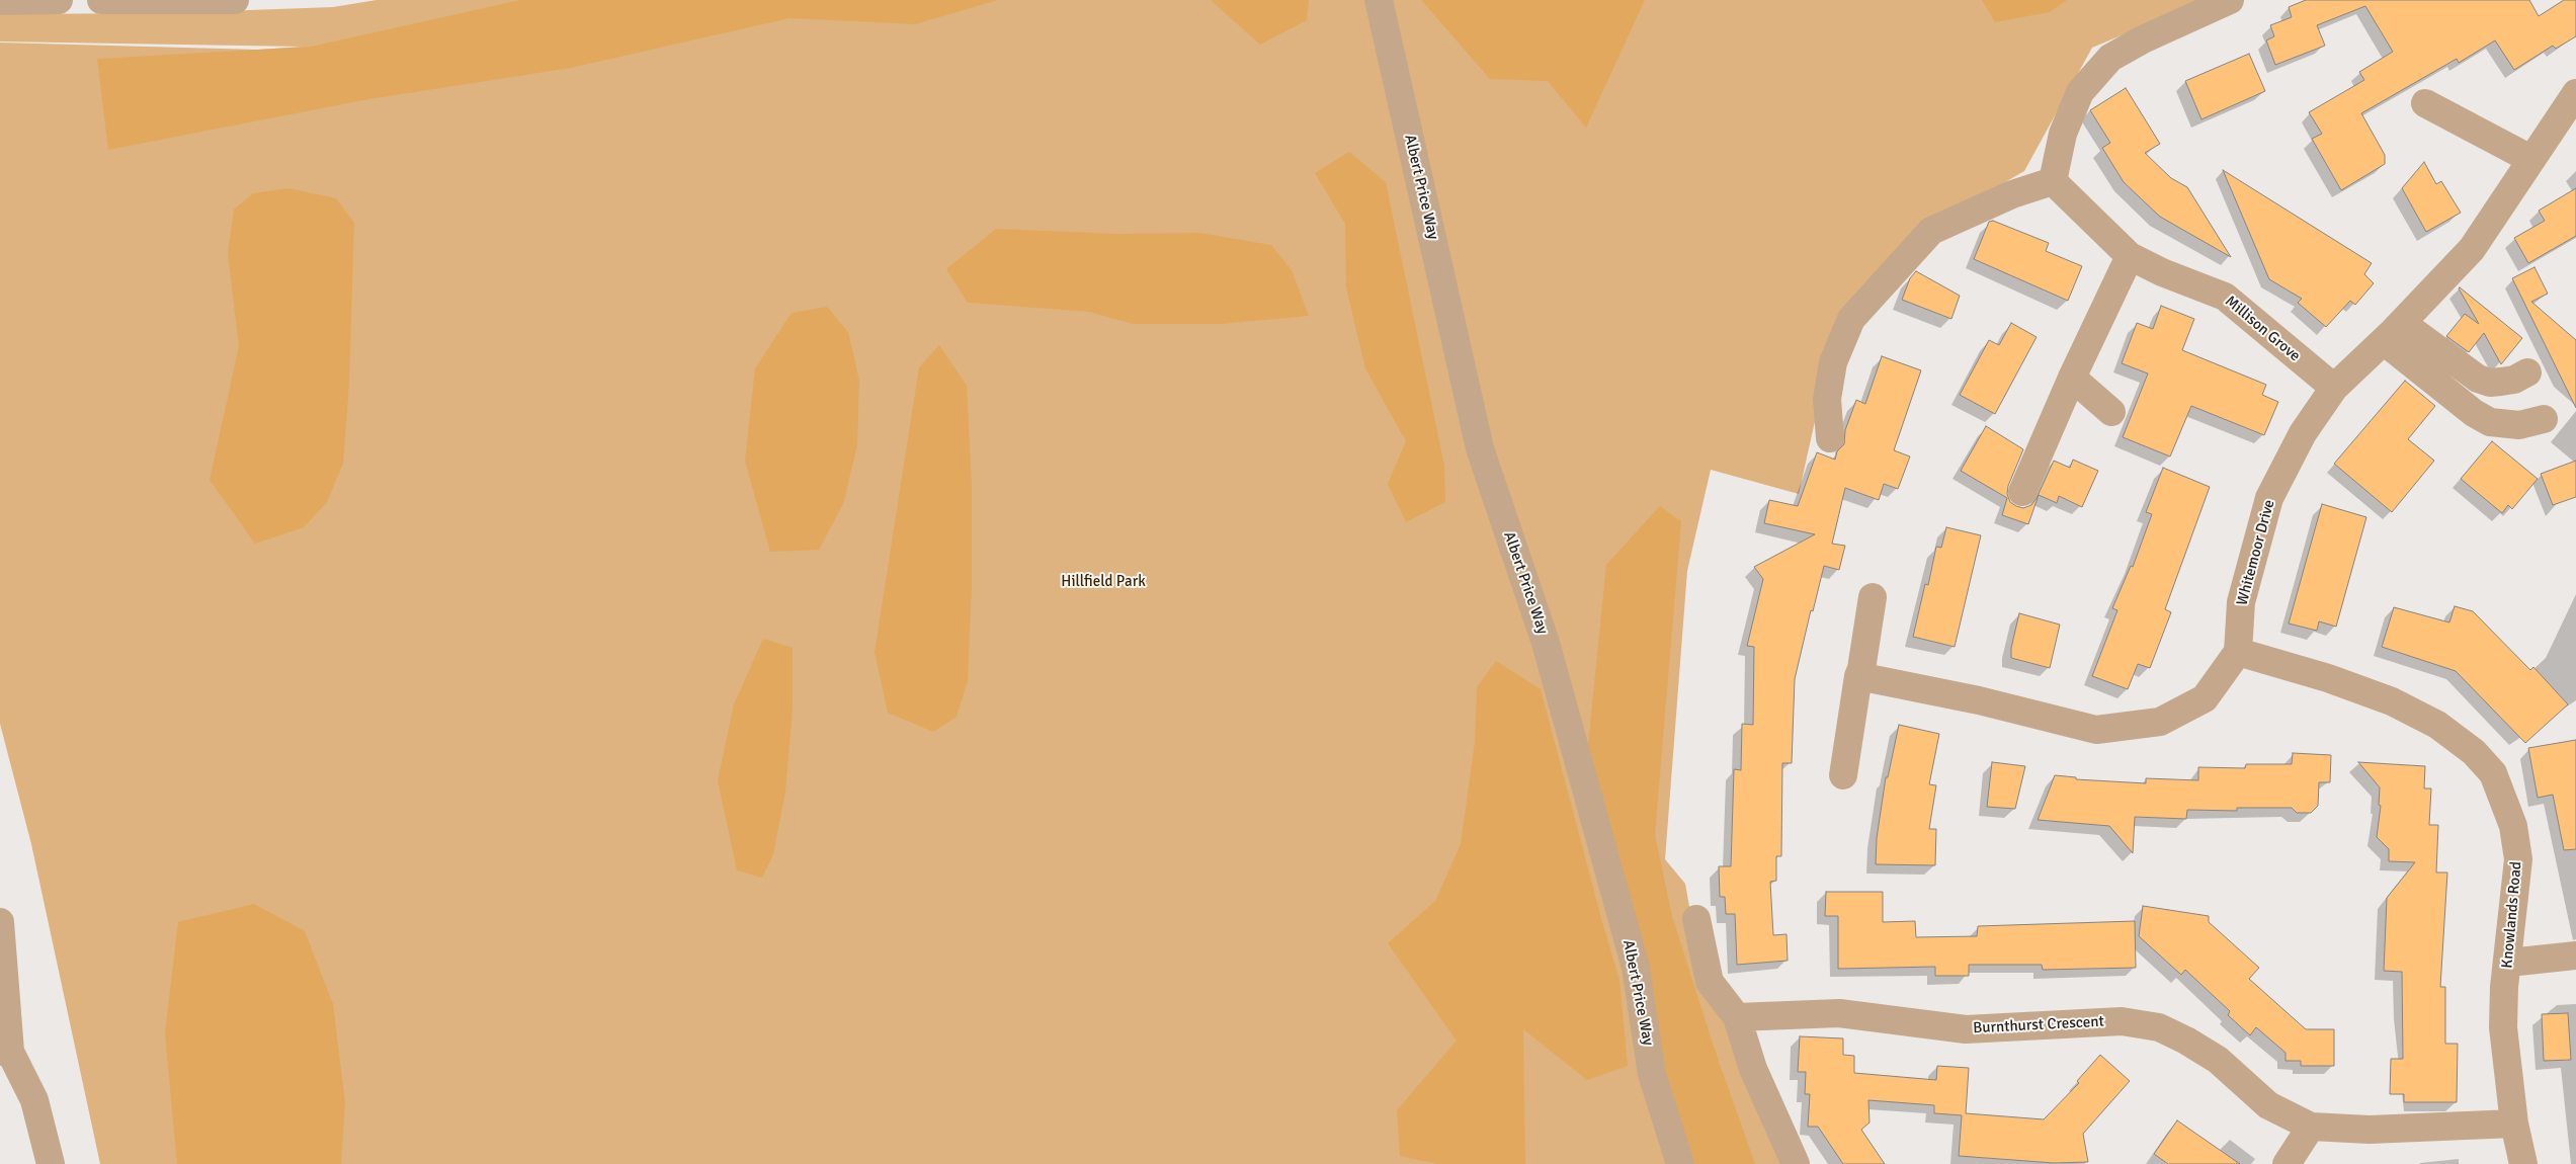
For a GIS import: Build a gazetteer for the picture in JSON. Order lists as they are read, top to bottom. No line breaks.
{"streets":{"street":["Albert Price Way","Millison Grove","Whitemoor Drive","Knowlands Road","Burnthurst Crescent"]},"crossings":[["Millison Grove","Whitemoor Drive"],["Whitemoor Drive","Knowlands Road"],["Knowlands Road","Burnthurst Crescent"]],"parks":["Hillfield Park"]}
